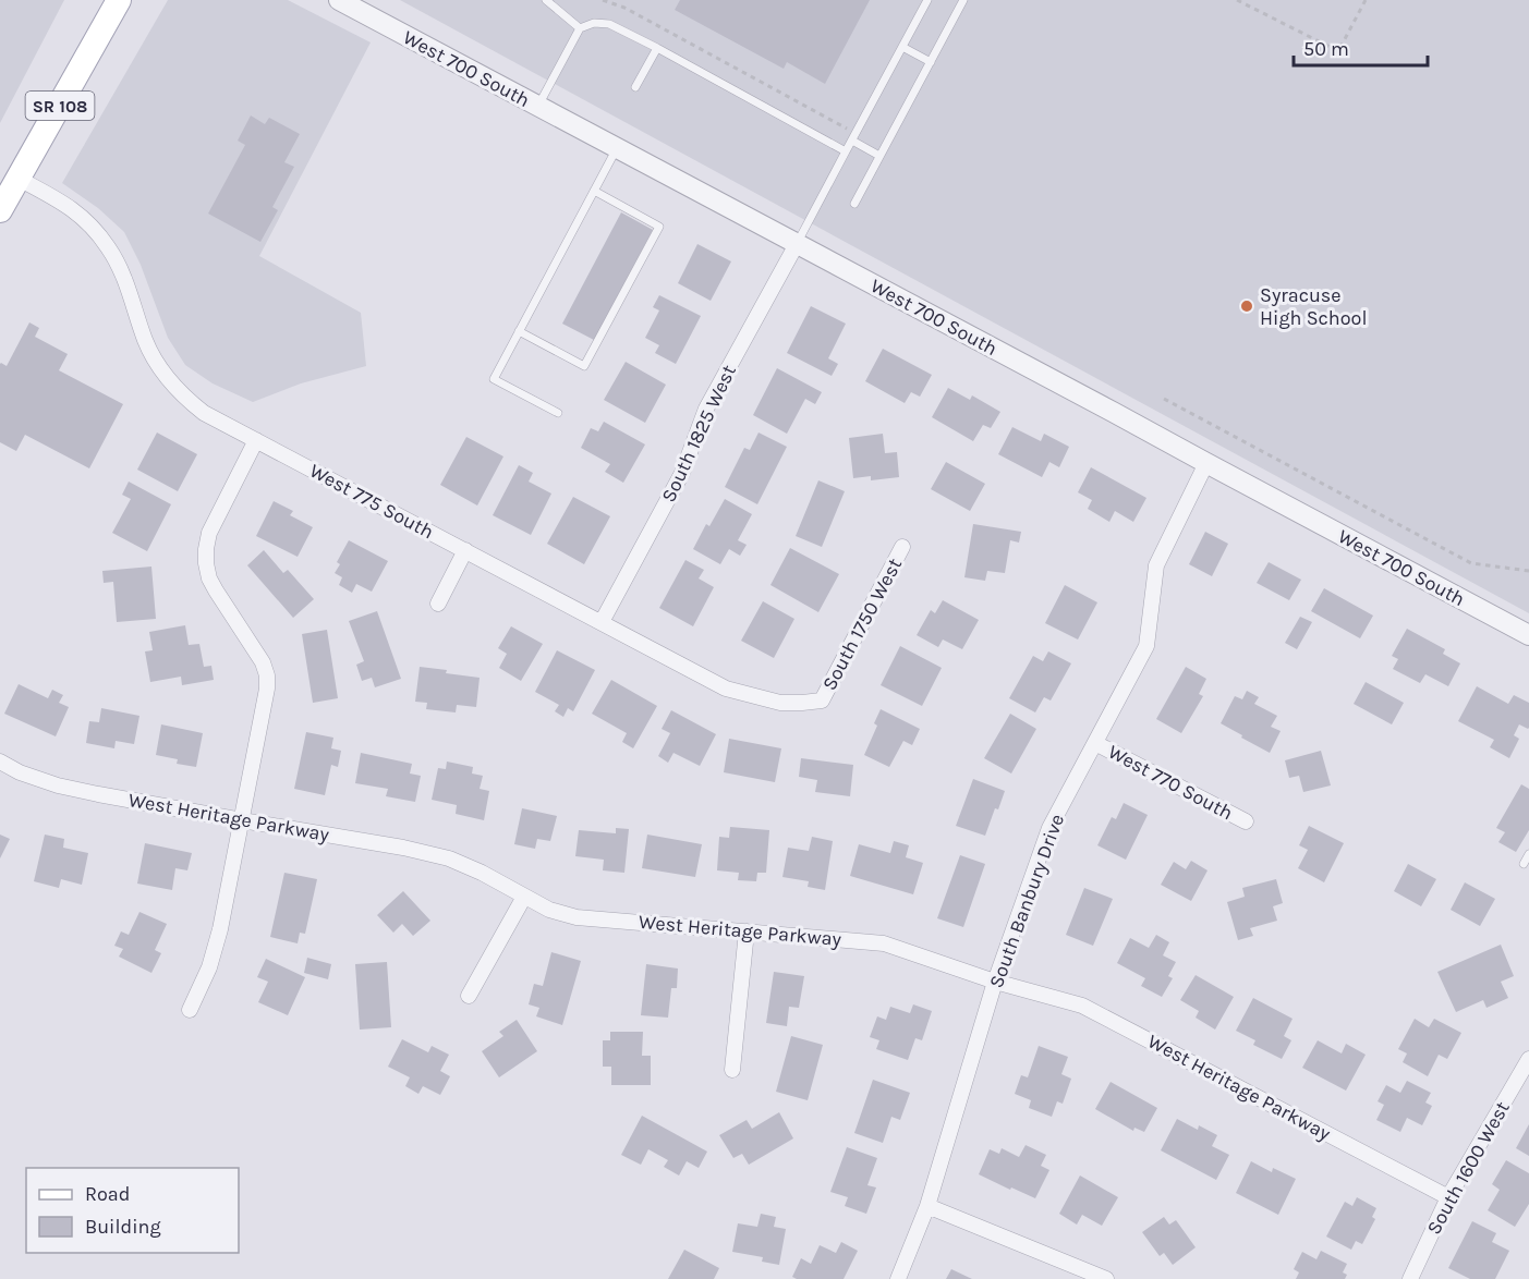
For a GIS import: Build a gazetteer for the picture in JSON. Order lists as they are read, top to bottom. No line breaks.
{"streets":{"main road":["SR 108"],"street":["West 700 South","South 1825 West","West 775 South","South 1750 West","West 770 South","West Heritage Parkway","South Banbury Drive","South 1600 West"]},"crossings":[["West 700 South","South 1825 West"],["West 700 South","South Banbury Drive"],["SR 108","West 775 South"],["South 1825 West","West 775 South"],["West 775 South","South 1750 West"],["West 770 South","South Banbury Drive"],["West Heritage Parkway","South Banbury Drive"],["West Heritage Parkway","South 1600 West"]],"places":["Syracuse High School"],"legend":["Road","Building"],"scale_bar":"50 m"}
